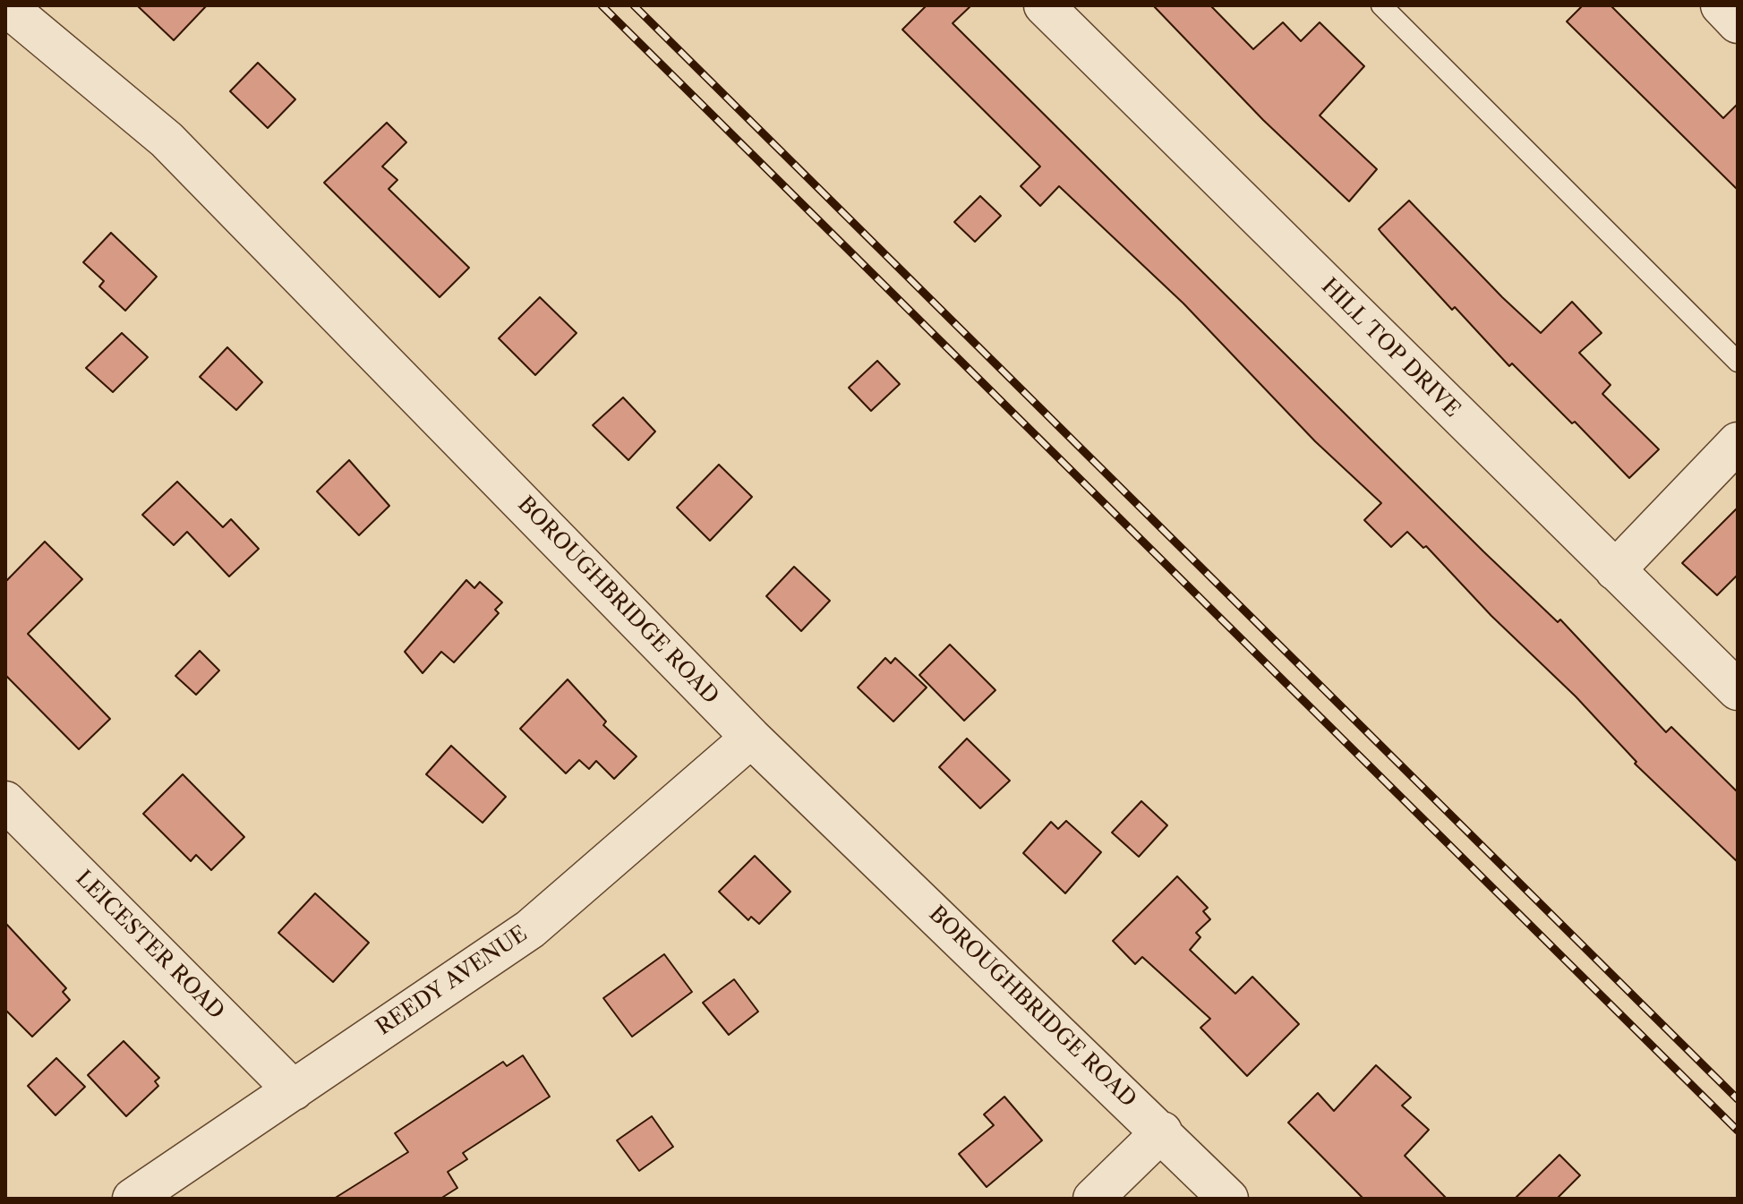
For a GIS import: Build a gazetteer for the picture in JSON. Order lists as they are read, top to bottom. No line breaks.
{"streets":{"street":["HILL TOP DRIVE","BOROUGHBRIDGE ROAD","LEICESTER ROAD","REEDY AVENUE"]},"crossings":[["BOROUGHBRIDGE ROAD","REEDY AVENUE"],["LEICESTER ROAD","REEDY AVENUE"]]}
